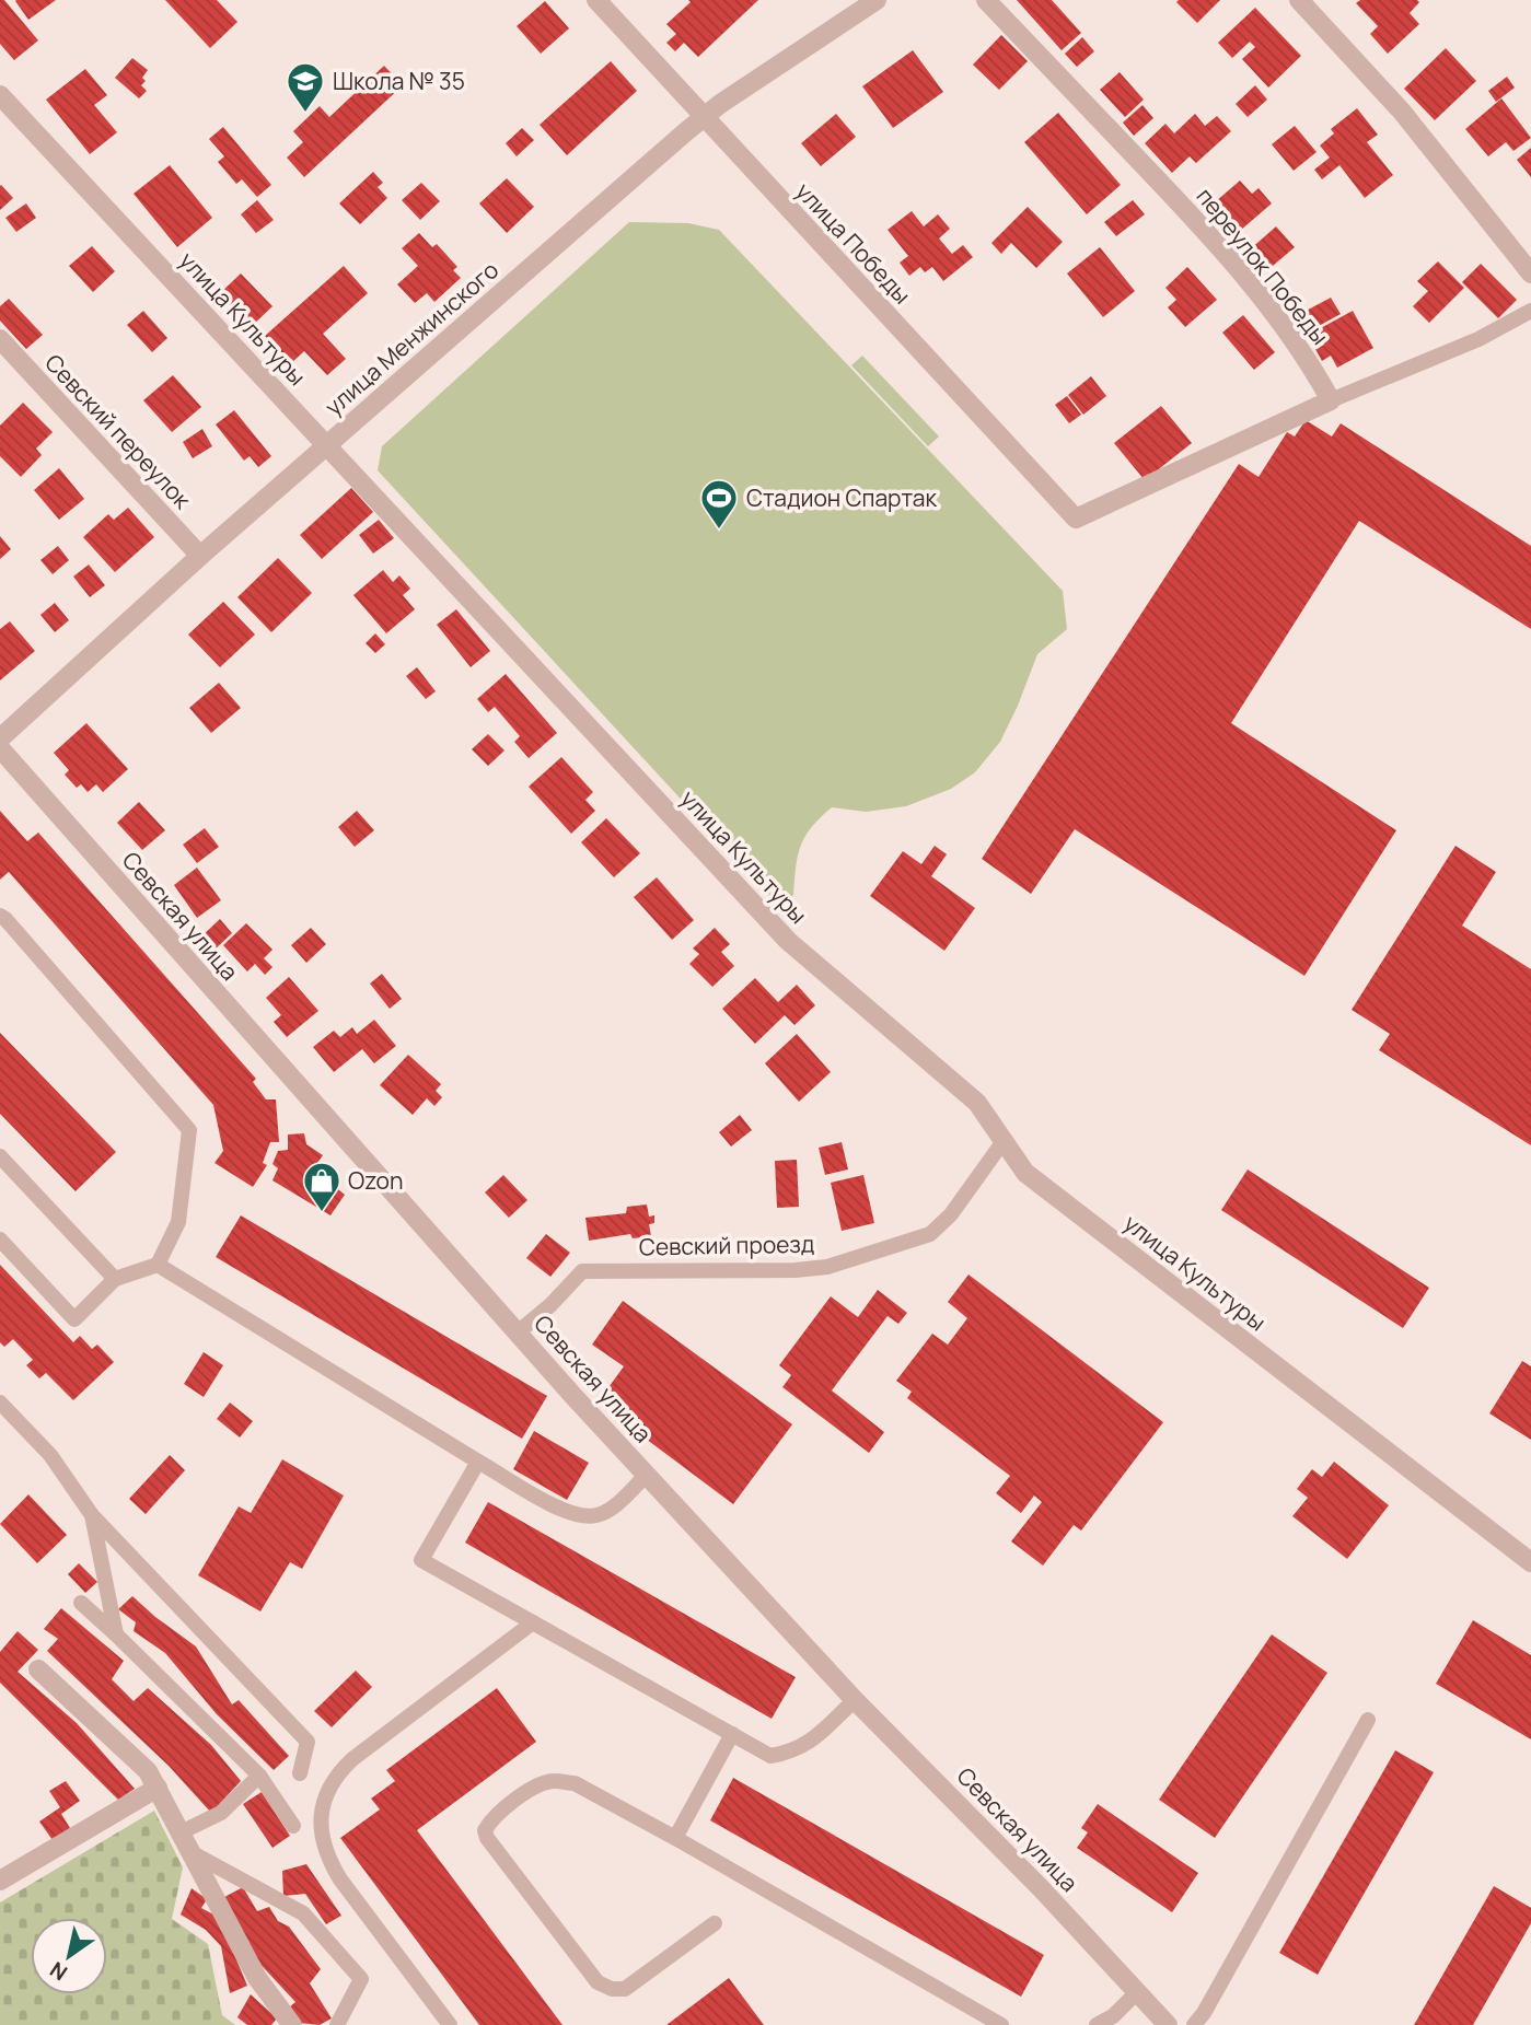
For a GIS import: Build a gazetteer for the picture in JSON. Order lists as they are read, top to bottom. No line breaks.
{"streets":{"street":["улица Победы","переулок Победы","улица Культуры","улица Менжинского","Севский переулок","Севская улица"],"lane":["Севский проезд"]},"crossings":[["улица Победы","переулок Победы"],["улица Победы","улица Менжинского"],["улица Культуры","улица Менжинского"],["улица Культуры","Севский проезд"],["улица Менжинского","Севский переулок"],["Севская улица","Севский проезд"]],"places":{"school or university":["Школа № 35"],"sports":["Стадион Спартак"],"shop":["Ozon"]},"north":"bottom left"}
